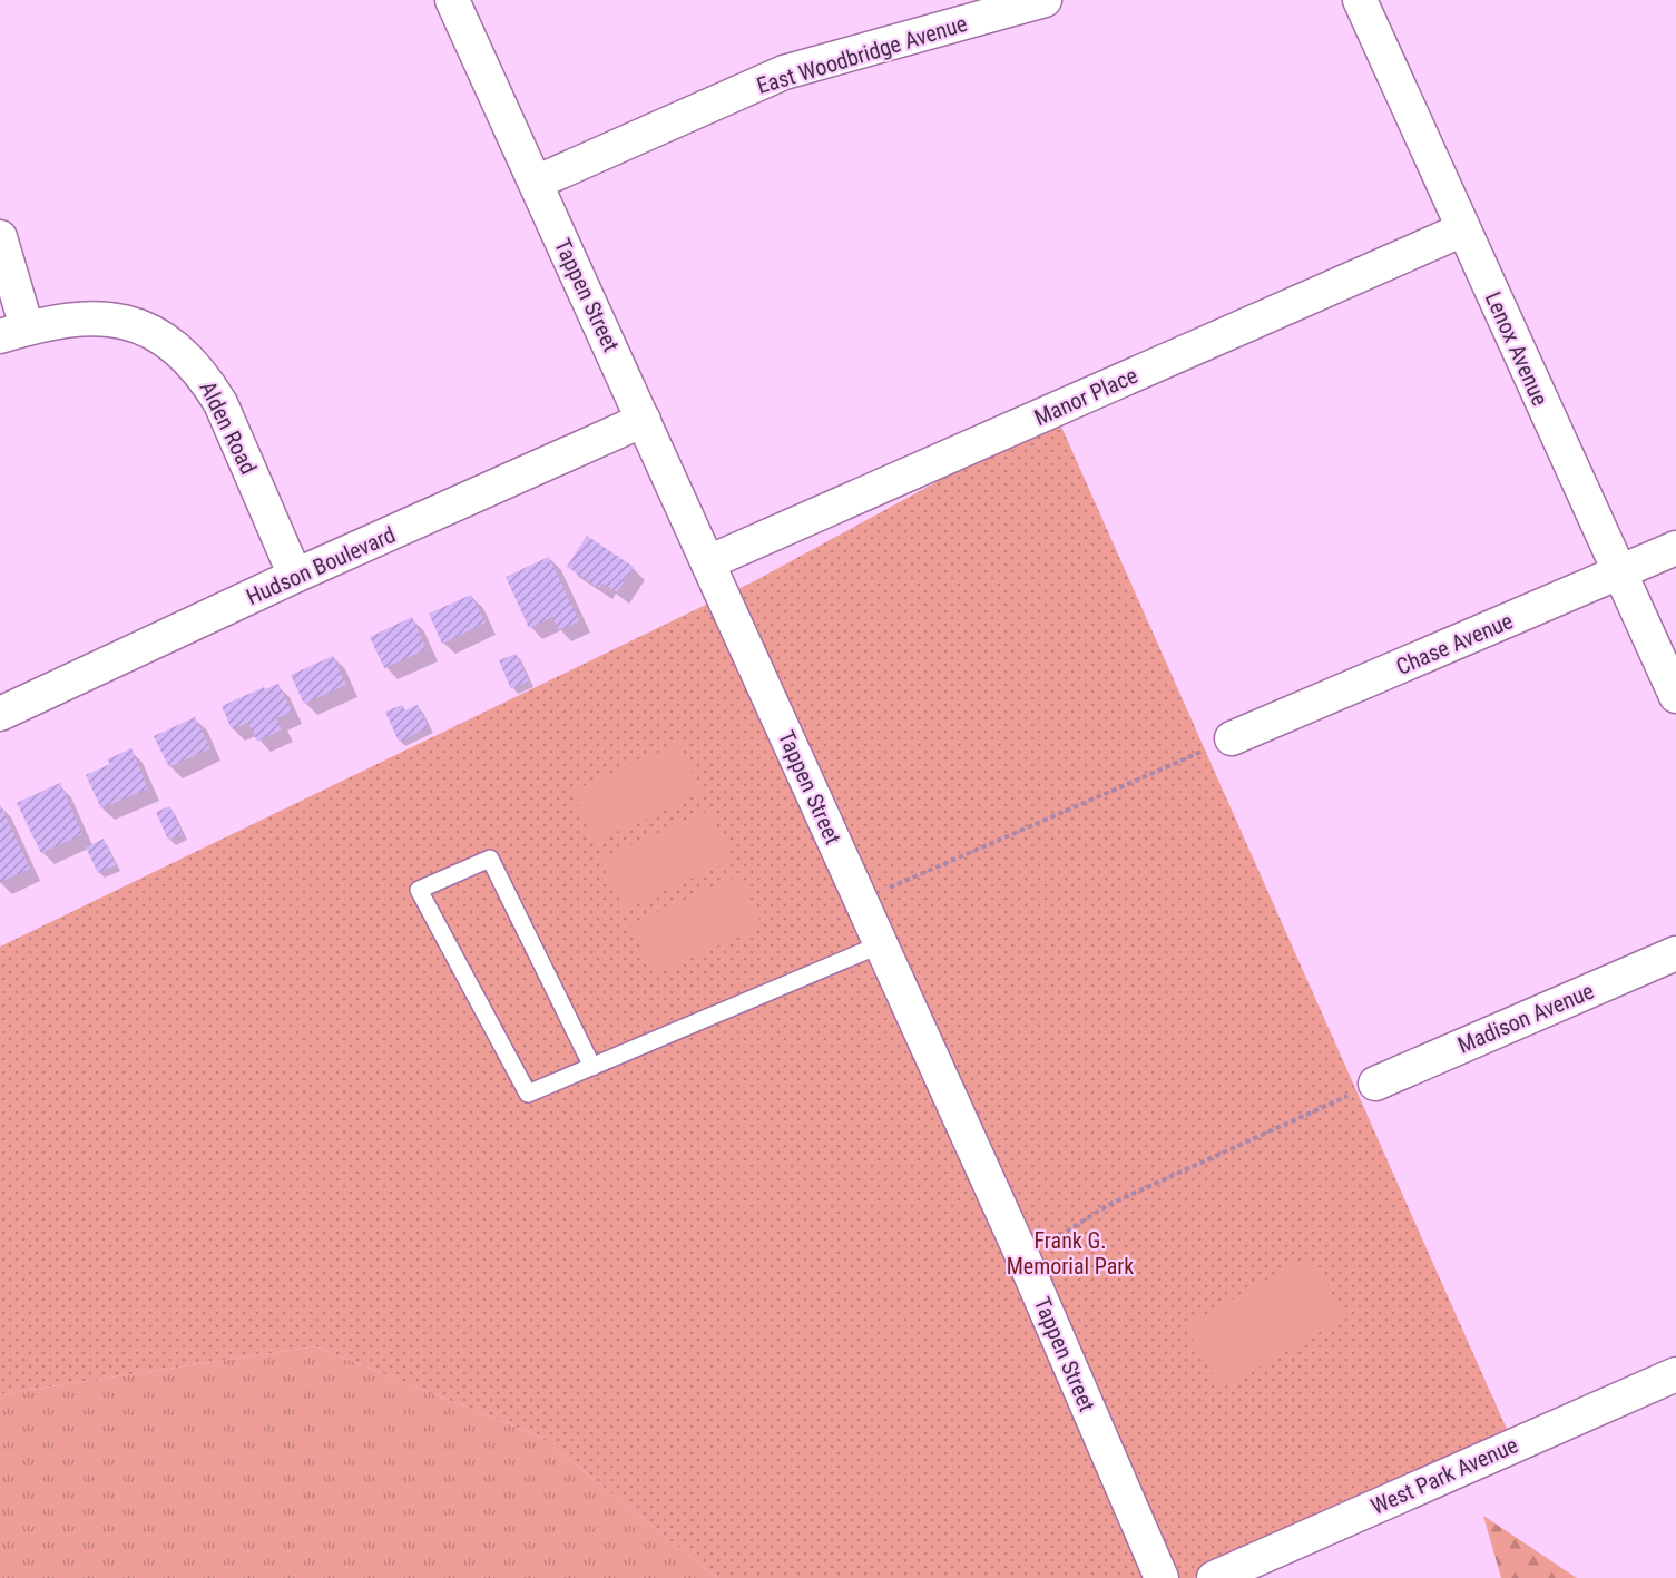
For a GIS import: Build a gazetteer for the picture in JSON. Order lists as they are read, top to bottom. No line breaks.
{"streets":{"street":["East Woodbridge Avenue","Tappen Street","Lenox Avenue","Manor Place","Alden Road","Hudson Boulevard","Chase Avenue","Madison Avenue","West Park Avenue"]},"crossings":[["East Woodbridge Avenue","Tappen Street"],["Tappen Street","Manor Place"],["Tappen Street","Hudson Boulevard"],["Lenox Avenue","Manor Place"],["Lenox Avenue","Chase Avenue"],["Alden Road","Hudson Boulevard"]],"parks":["Frank G. Memorial Park"]}
